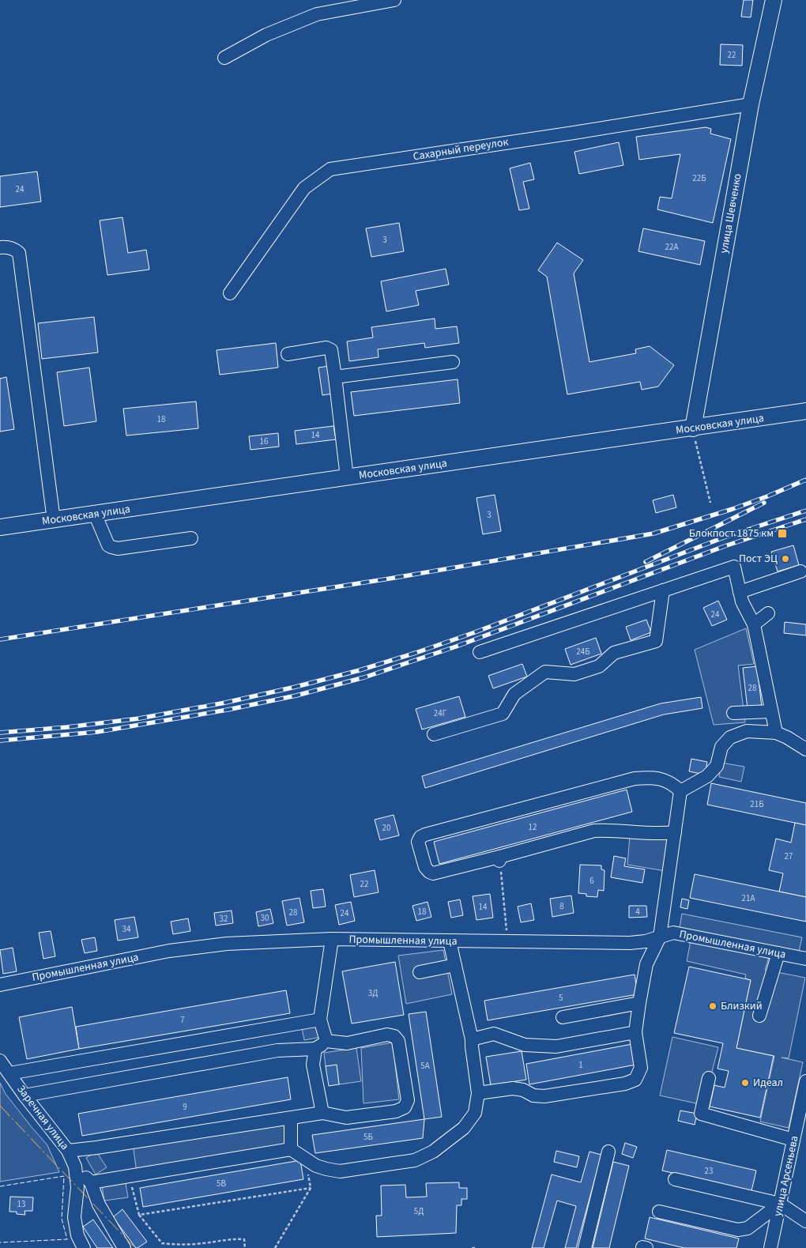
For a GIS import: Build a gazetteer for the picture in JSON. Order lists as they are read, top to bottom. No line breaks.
{"streets":{"main road":["улица Шевченко","Московская улица"],"street":["Сахарный переулок","Промышленная улица","Заречная улица","улица Арсеньева"]},"crossings":[["Сахарный переулок","улица Шевченко"],["улица Шевченко","Московская улица"]],"places":{"transit":["Блокпост 1875 км"],"other":["Пост ЭЦ","Близкий","Идеал"]},"house_numbers":["22","22Б","24","3","22А","18","14","16","3","24","24Б","28","24Г","21Б","12","20","27","6","22","21А","8","14","18","4","28","24","30","32","34","3Д","5","7","1","5А","9","5Б","23","5В","13","5Д"]}
